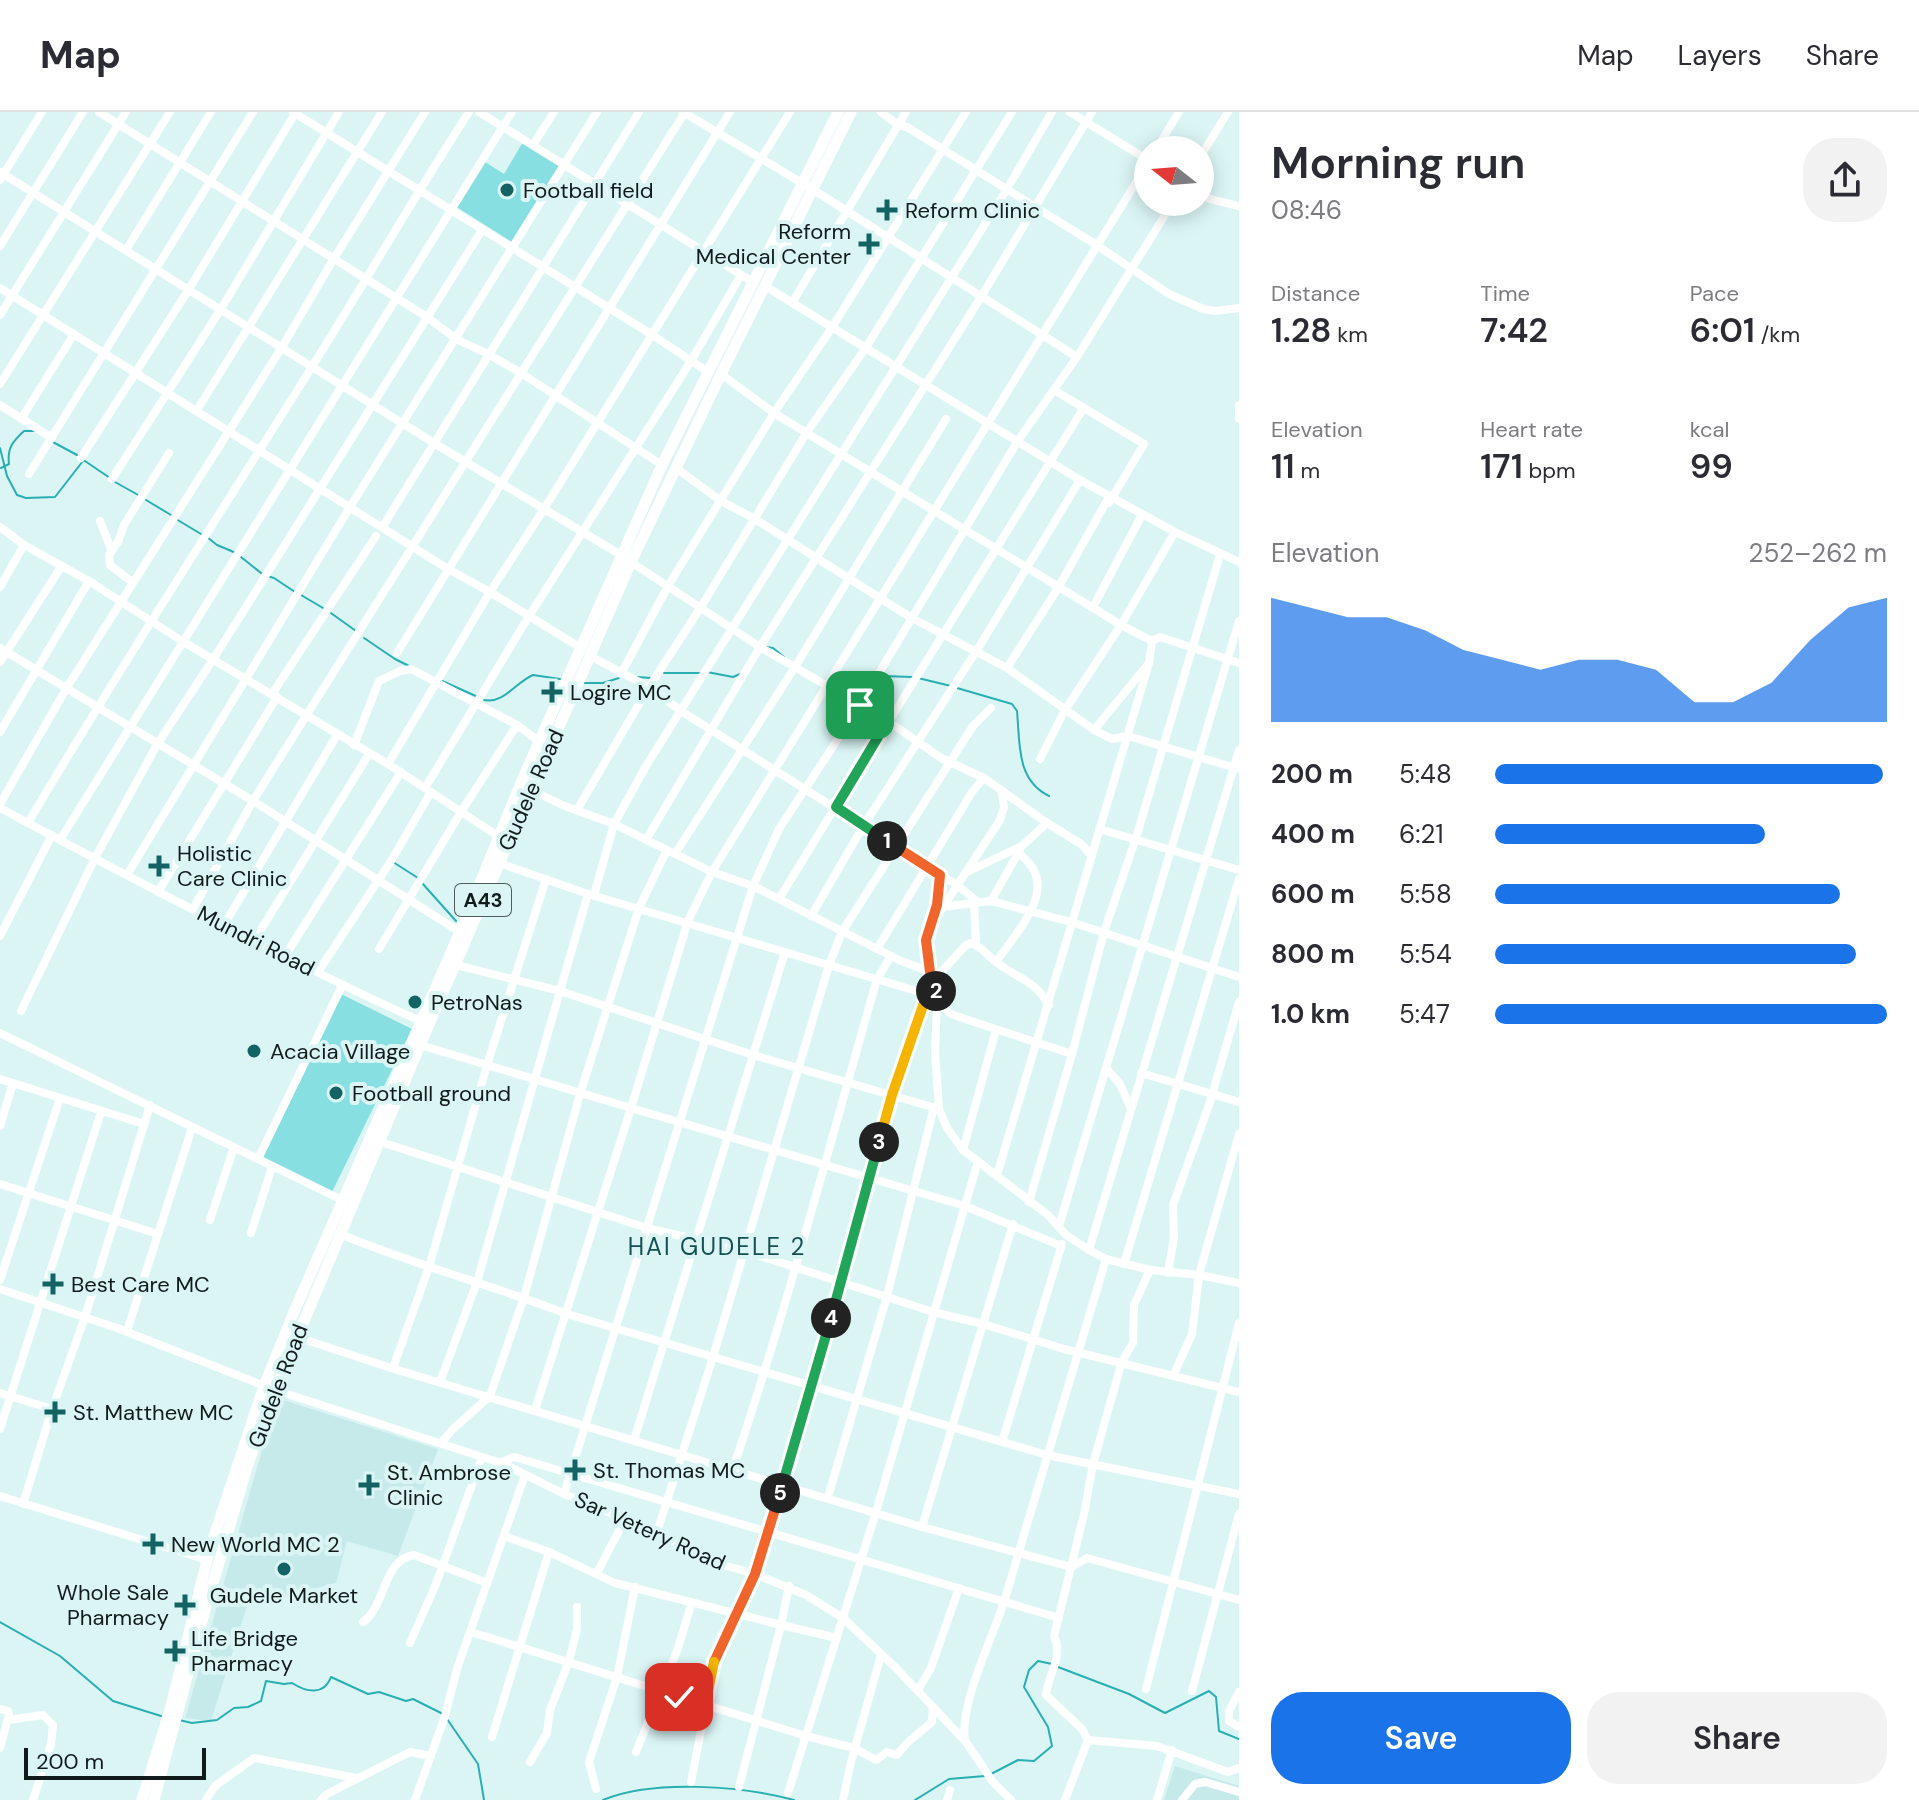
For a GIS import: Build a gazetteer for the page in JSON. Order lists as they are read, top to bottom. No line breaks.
{"streets":{"highway":["Gudele Road","A43"],"street":["Mundri Road","Sar Vetery Road"]},"crossings":[["Gudele Road","A43"],["Gudele Road","Mundri Road"],["Gudele Road","Sar Vetery Road"]],"districts":["HAI GUDELE 2"],"places":{"other":["Football field","PetroNas","Acacia Village","Football ground","Gudele Market"],"health":["Reform Clinic","Reform Medical Center","Logire MC","Holistic Care Clinic","Best Care MC","St. Matthew MC","St. Thomas MC","St. Ambrose Clinic","New World MC 2","Whole Sale Pharmacy","Life Bridge Pharmacy"]},"scale_bar":"200 m","north":"left","page":{"header":"Map","nav":["Map","Layers","Share"],"heading":["Morning run","08:46"],"stats":[["Distance","1.28 km"],["Time","7:42"],["Pace","6:01 /km"],["Elevation","11 m"],["Heart rate","171 bpm"],["kcal","99"]],"chart":["Elevation","252–262 m"],"list":[{"name":"200 m","note":"5:48"},{"name":"400 m","note":"6:21"},{"name":"600 m","note":"5:58"},{"name":"800 m","note":"5:54"},{"name":"1.0 km","note":"5:47"}],"pins":["1","2","3","4","5"],"buttons":["Save","Share"],"scale":"200 m"}}
